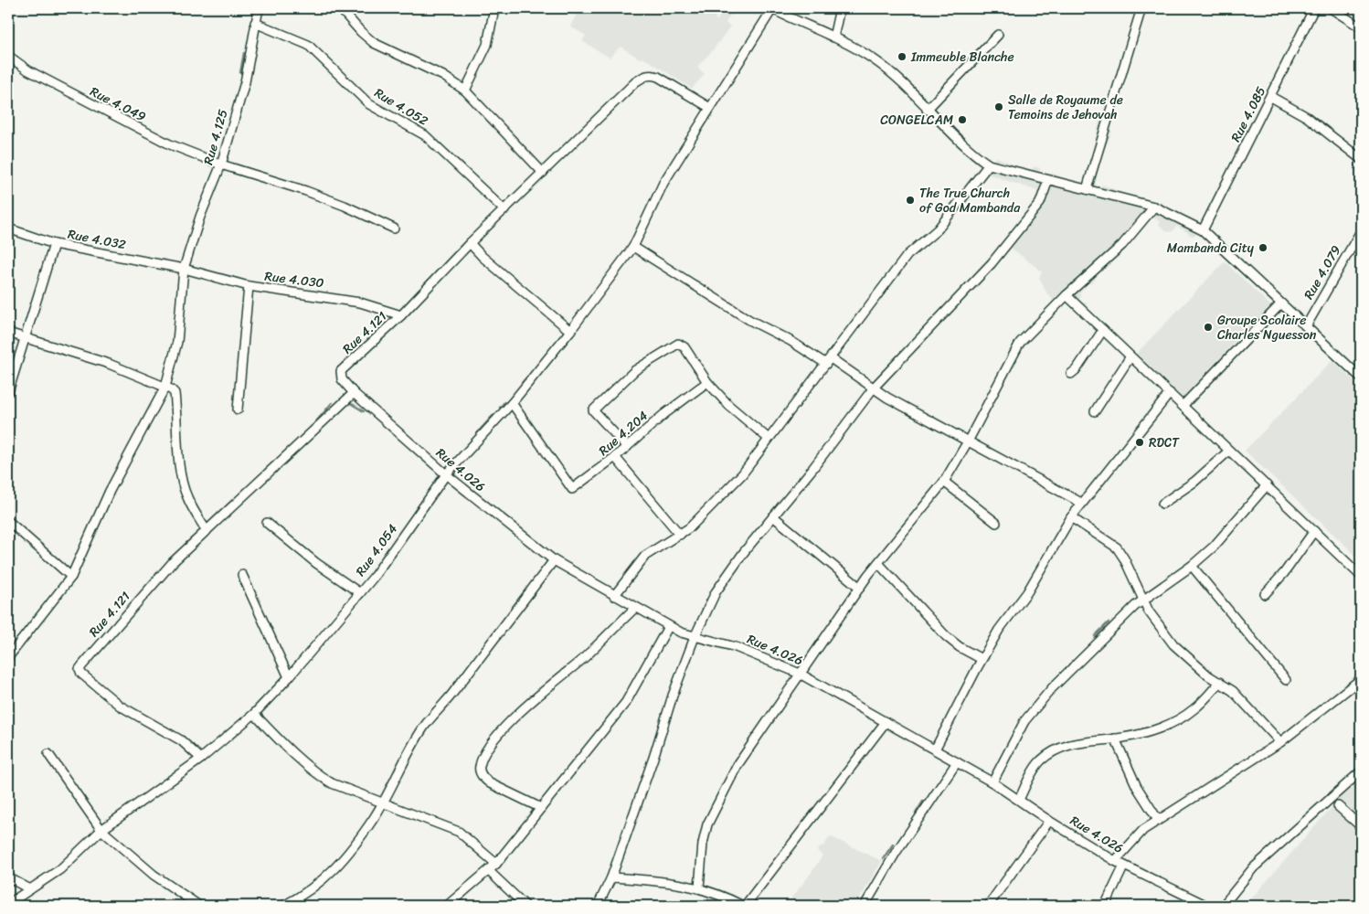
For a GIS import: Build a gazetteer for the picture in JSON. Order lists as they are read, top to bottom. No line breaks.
{"streets":{"street":["Rue 4.049","Rue 4.052","Rue 4.085","Rue 4.125","Rue 4.032","Rue 4.079","Rue 4.030","Rue 4.121","Rue 4.204","Rue 4.026","Rue 4.054"]},"crossings":[["Rue 4.049","Rue 4.125"],["Rue 4.052","Rue 4.125"],["Rue 4.052","Rue 4.121"],["Rue 4.125","Rue 4.032"],["Rue 4.125","Rue 4.030"],["Rue 4.032","Rue 4.030"],["Rue 4.030","Rue 4.121"],["Rue 4.121","Rue 4.026"],["Rue 4.121","Rue 4.054"],["Rue 4.204","Rue 4.054"],["Rue 4.026","Rue 4.054"]],"places":["Immeuble Blanche","Salle de Royaume de Temoins de Jehovah","CONGELCAM","The True Church of God Mambanda","Mambanda City","Groupe Scolaire Charles Nguesson","RDCT"]}
